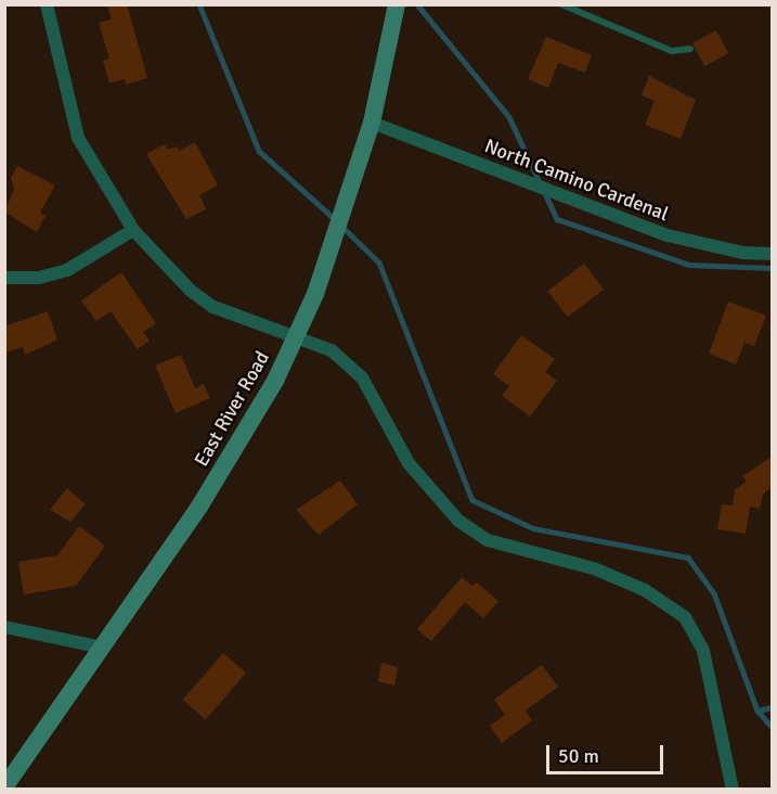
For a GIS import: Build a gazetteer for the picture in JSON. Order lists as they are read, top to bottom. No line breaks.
{"streets":{"street":["North Camino Cardenal","East River Road"]},"crossings":[["North Camino Cardenal","East River Road"]],"scale_bar":"50 m"}
